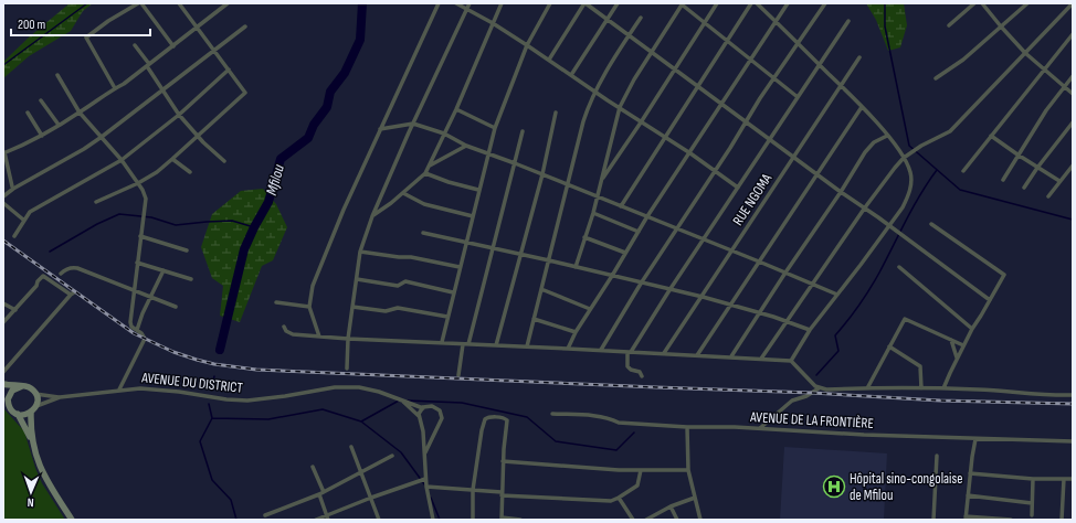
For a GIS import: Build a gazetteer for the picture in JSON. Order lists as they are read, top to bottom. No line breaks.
{"streets":{"street":["RUE NGOMA","AVENUE DU DISTRICT","AVENUE DE LA FRONTIÈRE"]},"water":["Mfilou"],"places":{"hospital":["Hôpital sino-congolaise de Mfilou"]},"scale_bar":"200 m","north":"bottom"}
